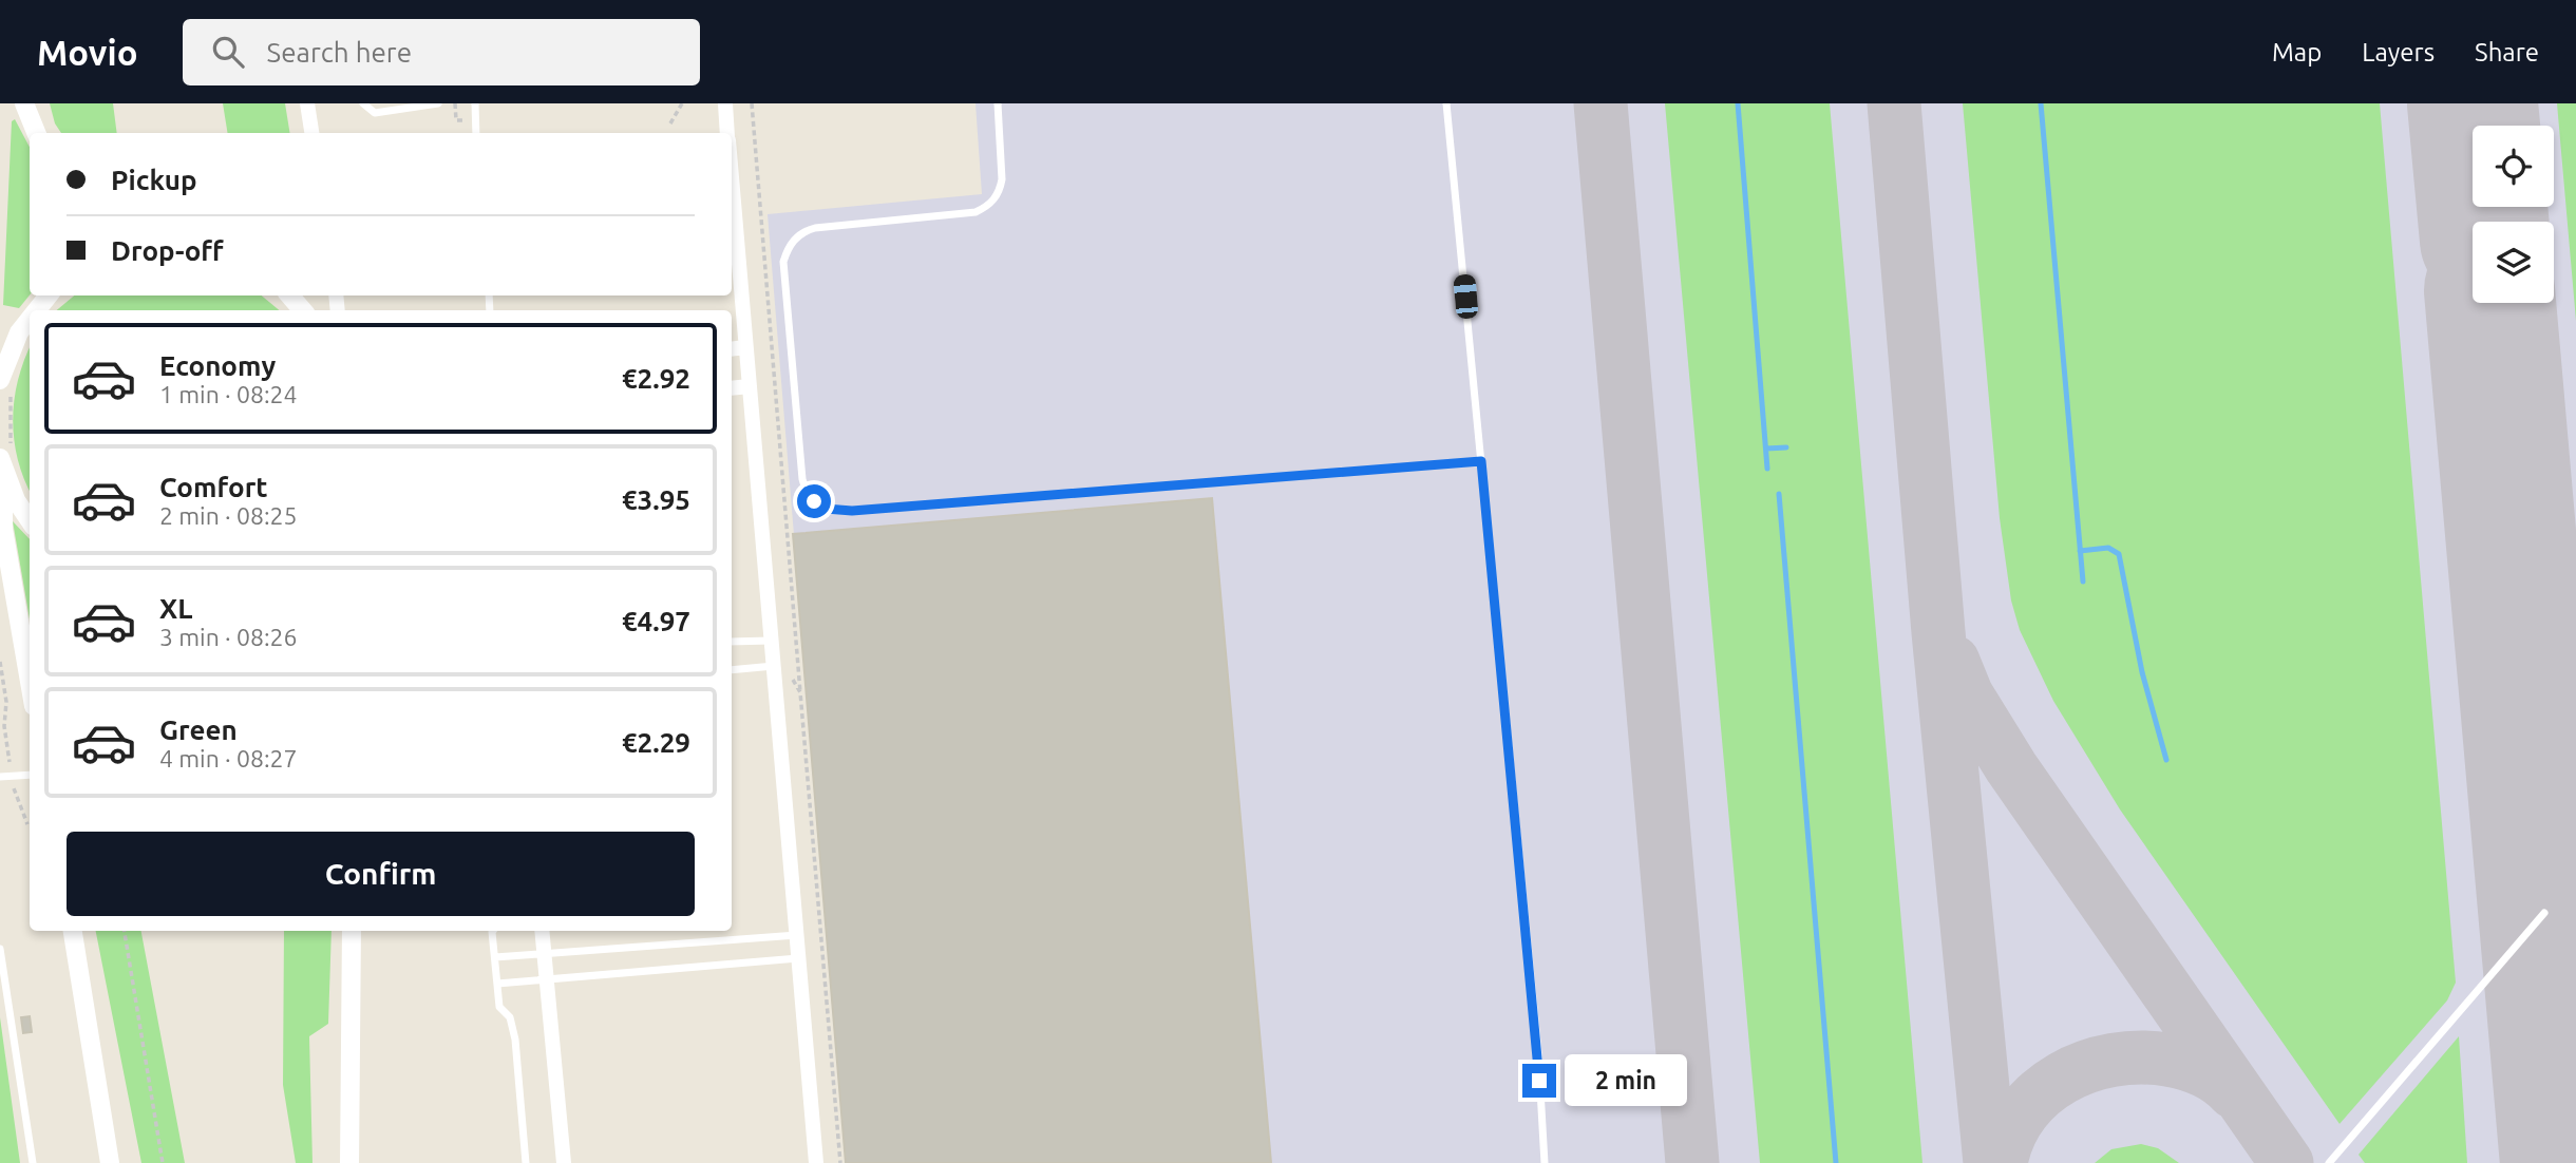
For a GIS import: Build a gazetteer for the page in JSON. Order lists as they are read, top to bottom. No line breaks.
{"page":{"header":"Movio","search":"Search here","nav":["Map","Layers","Share"],"banner":["Pickup","Drop-off"],"list":[{"name":"Economy","note":"1 min · 08:24","value":"€2.92"},{"name":"Comfort","note":"2 min · 08:25","value":"€3.95"},{"name":"XL","note":"3 min · 08:26","value":"€4.97"},{"name":"Green","note":"4 min · 08:27","value":"€2.29"}],"buttons":"Confirm","bubble":"2 min"}}
